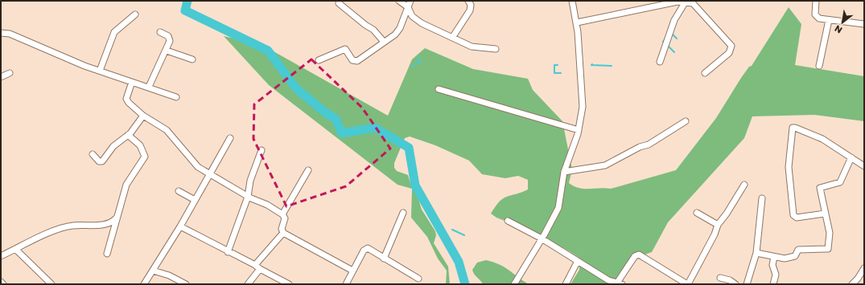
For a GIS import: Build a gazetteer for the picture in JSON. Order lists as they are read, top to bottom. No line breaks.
{"north":"bottom left"}
